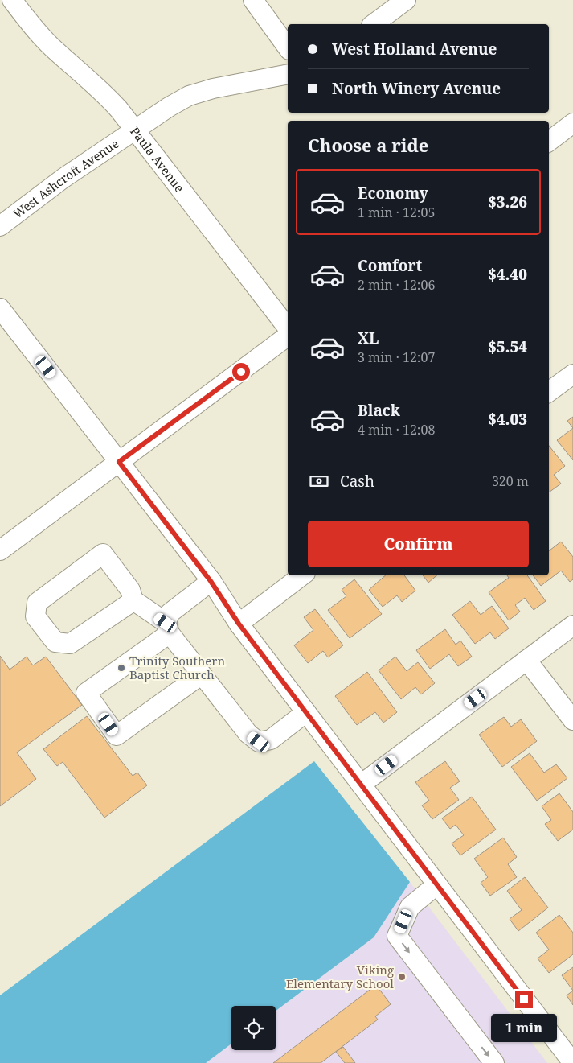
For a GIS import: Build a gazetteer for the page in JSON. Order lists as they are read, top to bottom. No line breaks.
{"streets":{"street":["Paula Avenue","West Ashcroft Avenue"]},"crossings":[["Paula Avenue","West Ashcroft Avenue"]],"places":["Trinity Southern Baptist Church","Viking Elementary School"],"page":{"banner":["West Holland Avenue","North Winery Avenue"],"heading":"Choose a ride","list":[{"name":"Economy","note":"1 min · 12:05","value":"$3.26"},{"name":"Comfort","note":"2 min · 12:06","value":"$4.40"},{"name":"XL","note":"3 min · 12:07","value":"$5.54"},{"name":"Black","note":"4 min · 12:08","value":"$4.03"}],"pay":["Cash","320 m"],"buttons":"Confirm","bubble":"1 min"}}
